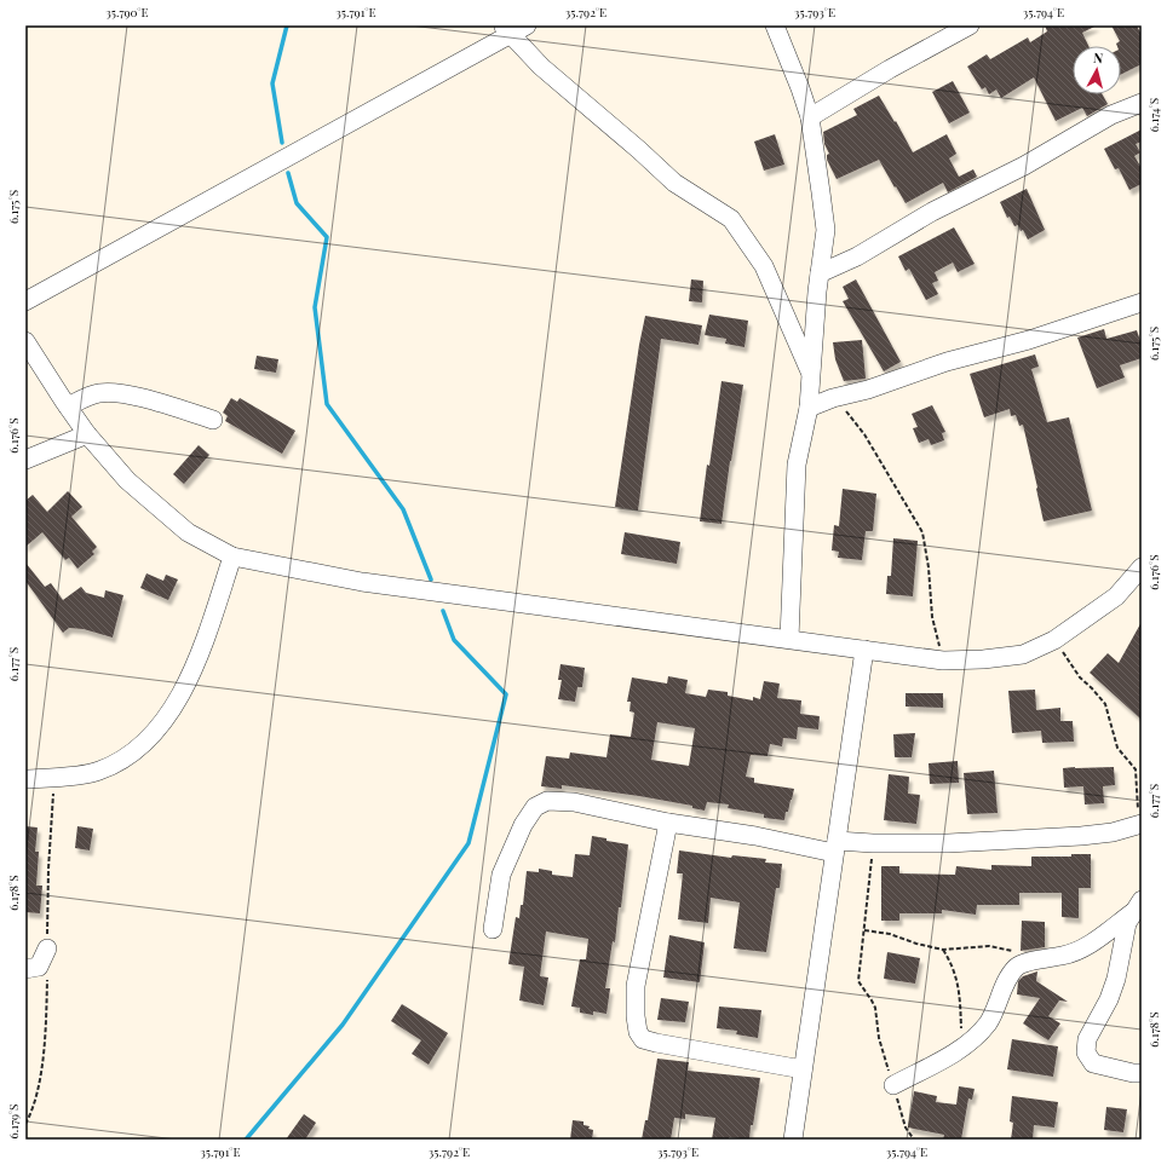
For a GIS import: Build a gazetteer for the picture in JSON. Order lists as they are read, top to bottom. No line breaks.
{"north":"top","coordinates":["35.790°E","35.791°E","35.792°E","35.793°E","35.794°E","6.174°S","6.175°S","6.176°S","6.177°S","6.178°S","6.179°S"]}
